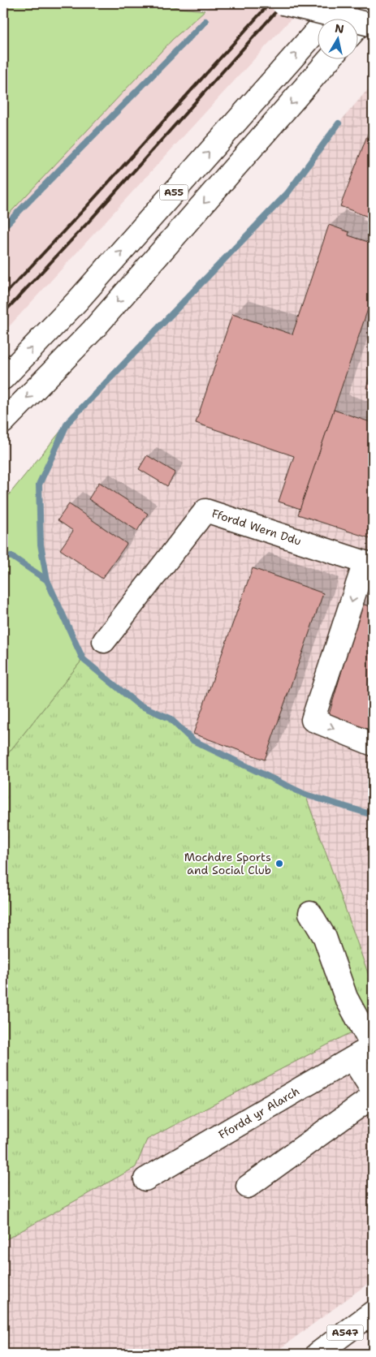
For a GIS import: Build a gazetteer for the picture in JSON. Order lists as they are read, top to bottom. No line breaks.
{"streets":{"main road":["A55","Ffordd Wern Ddu","Ffordd yr Alarch","A547"]},"places":["Mochdre Sports and Social Club"],"north":"top"}
